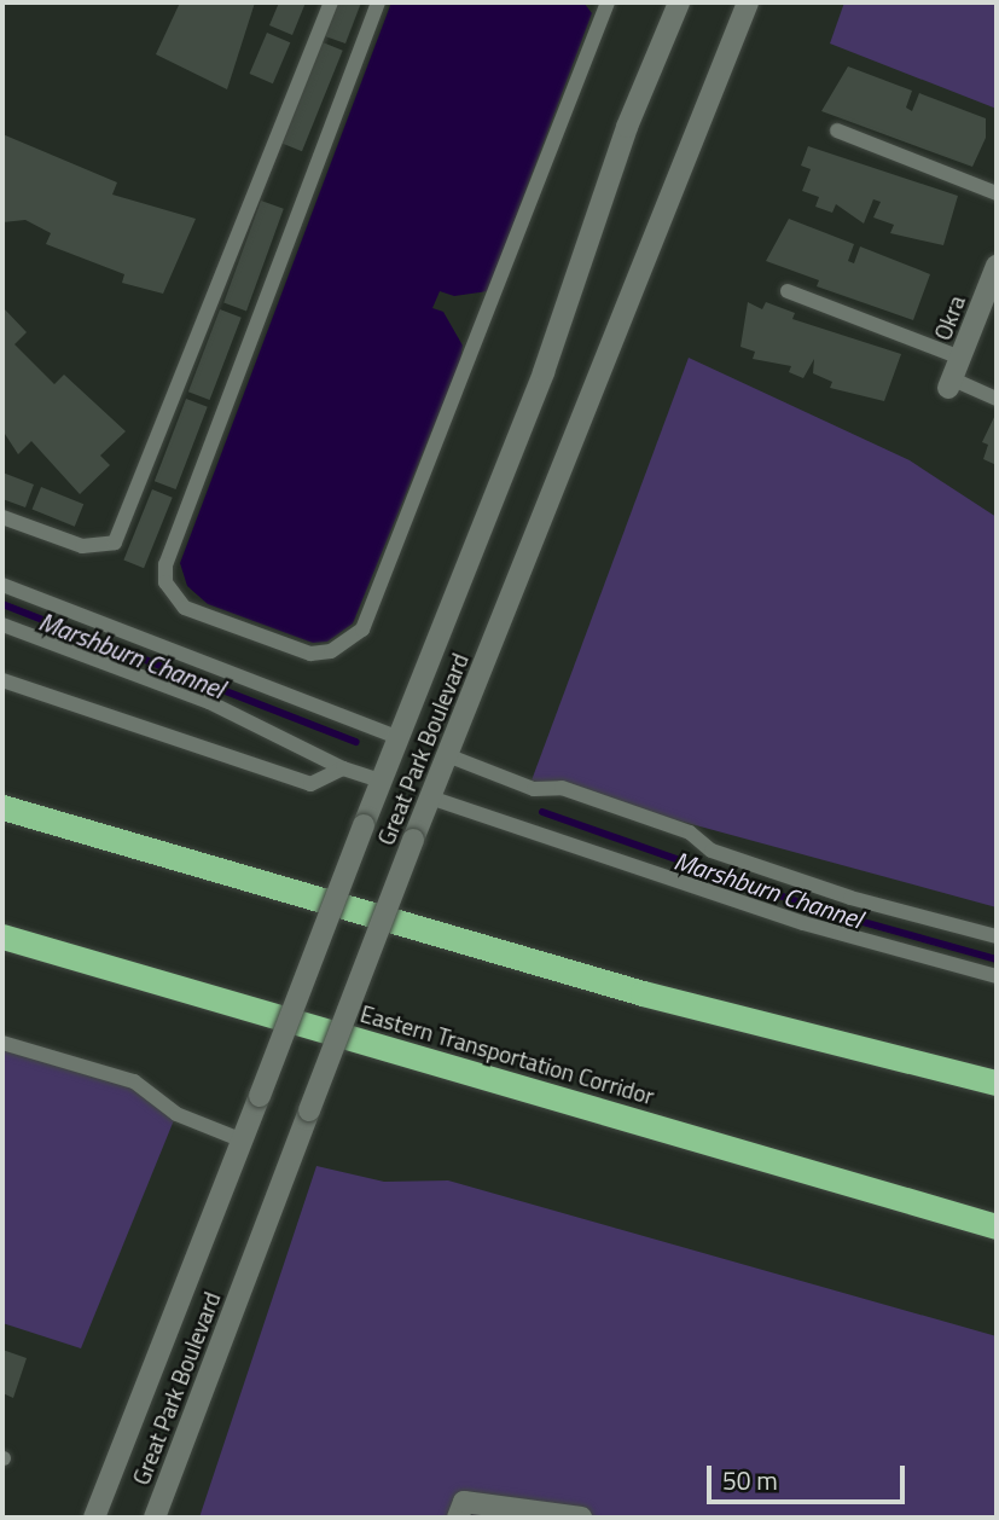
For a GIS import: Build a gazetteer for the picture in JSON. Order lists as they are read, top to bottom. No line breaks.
{"streets":{"highway":["Eastern Transportation Corridor"],"main road":["Okra","Great Park Boulevard"]},"water":["Marshburn Channel"],"scale_bar":"50 m"}
